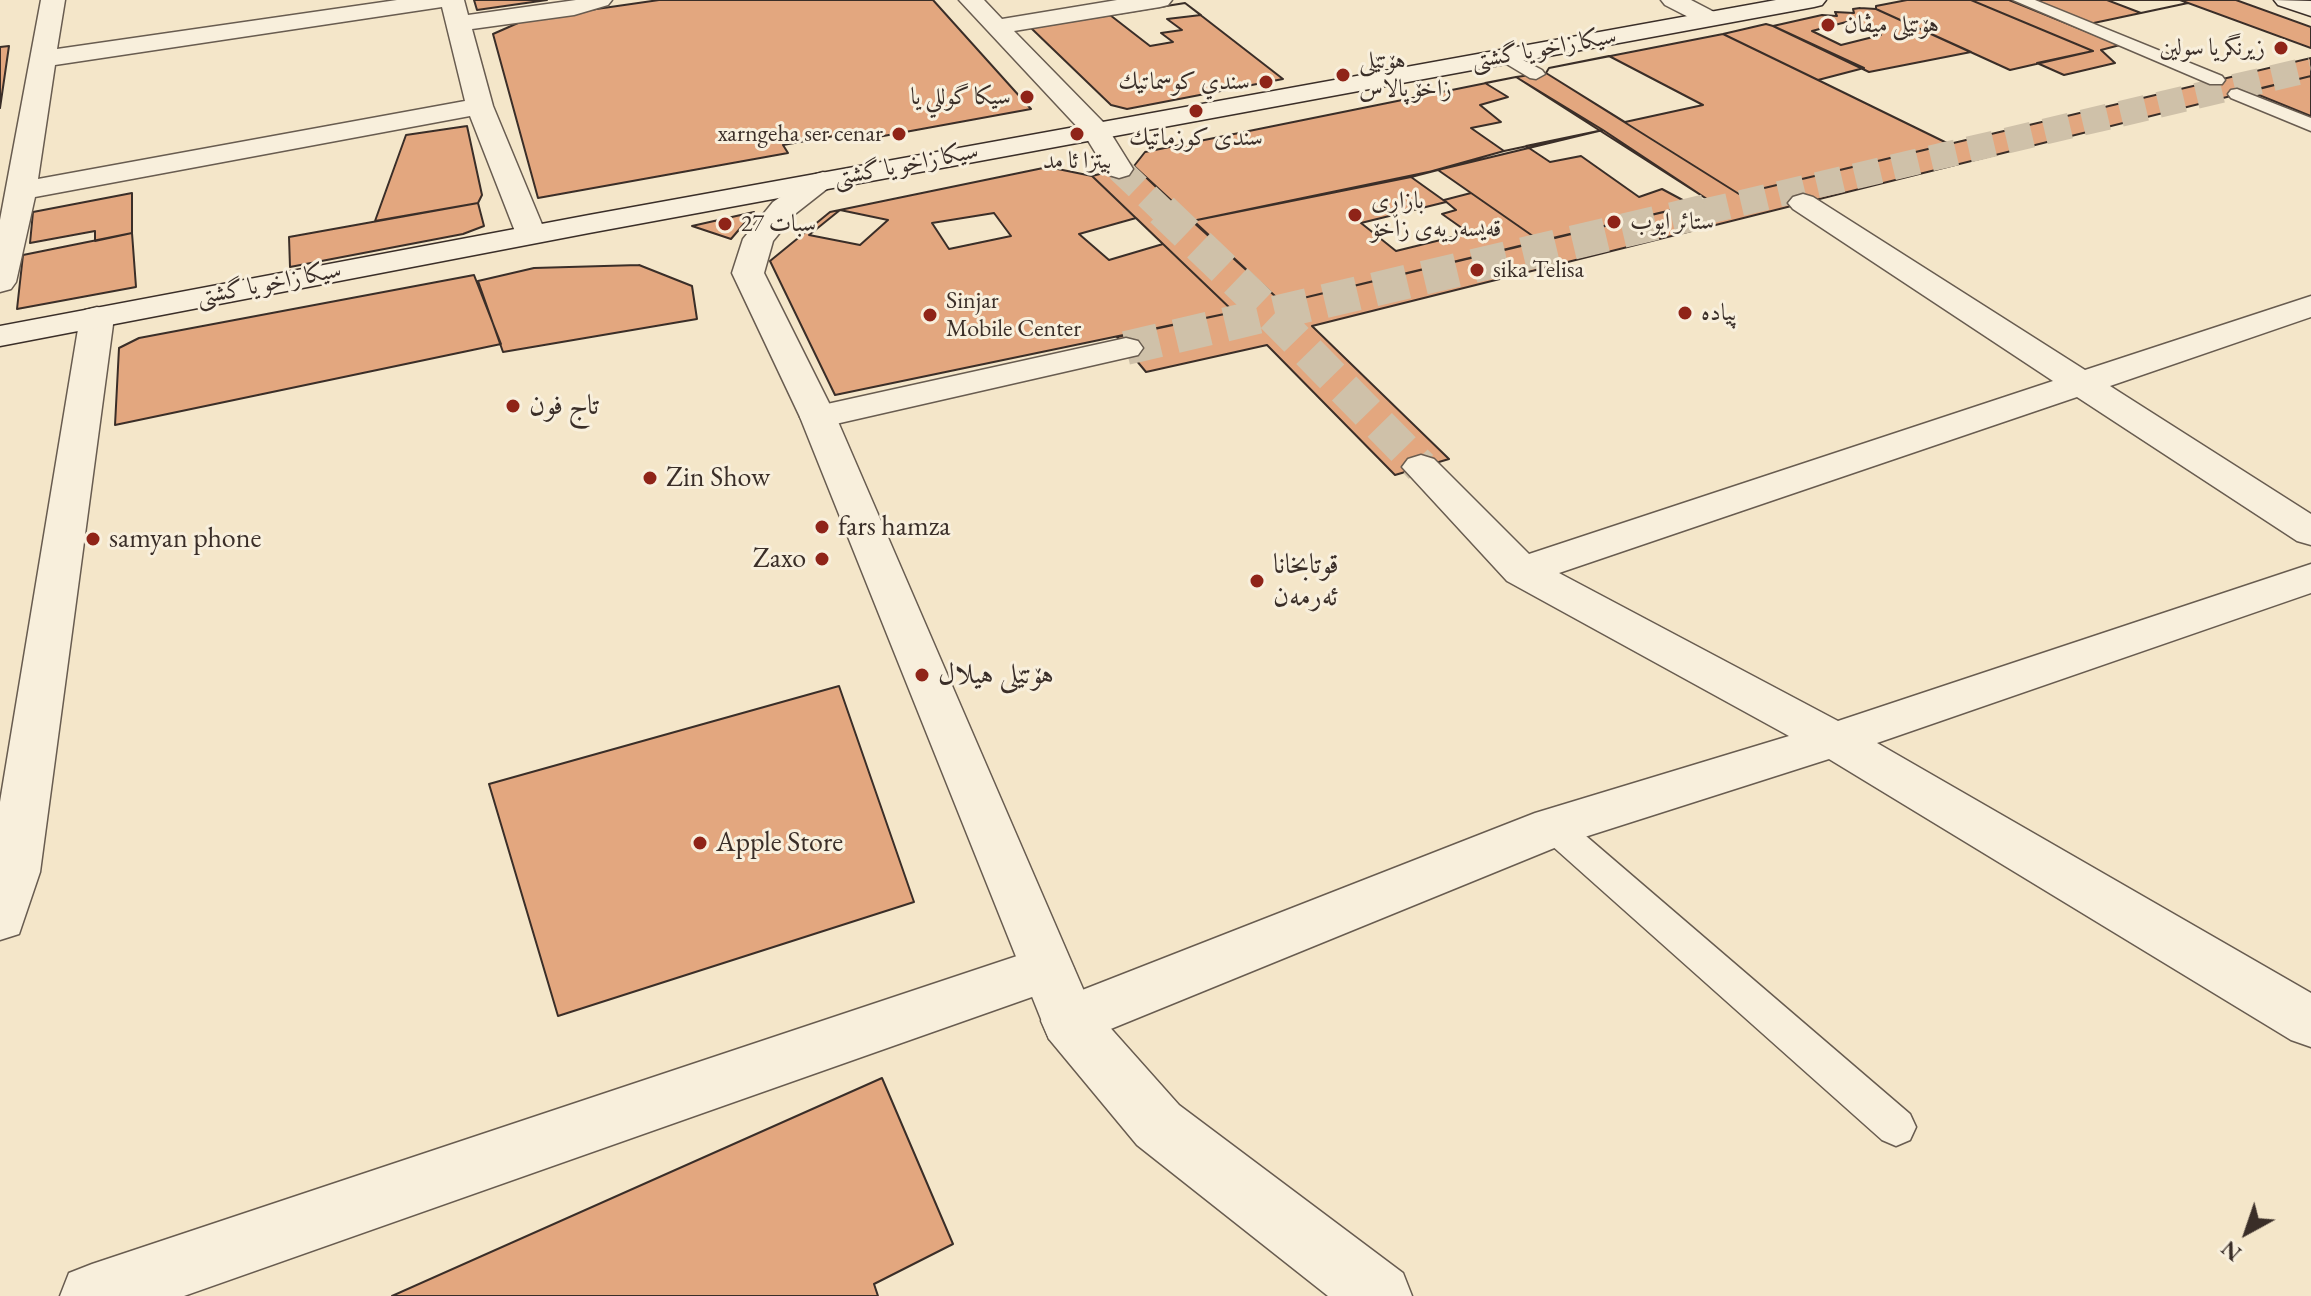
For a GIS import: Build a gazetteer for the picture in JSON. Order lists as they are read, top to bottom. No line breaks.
{"streets":{"street":["سیکا زاخو یا گشتى"]},"places":["هۆتێلی میڤان","زيرنگريا سولين","هۆتێلی زاخۆ پالاس","سندي کوسماتیك","سيكا گوللي يا","سندی کوزماتیك","xarngeha ser cenar","بيتزا ئا مد","بازاڕی قەیسەریەی زاخۆ","ستائر ايوب","27 سبات","sika Telisa","پیادە","Sinjar Mobile Center","تاج فون","Zin Show","fars hamza","samyan phone","Zaxo","قوتابخانا ئه‌رمه‌ن","هۆتێلی هیلال","Apple Store"],"north":"bottom left"}
